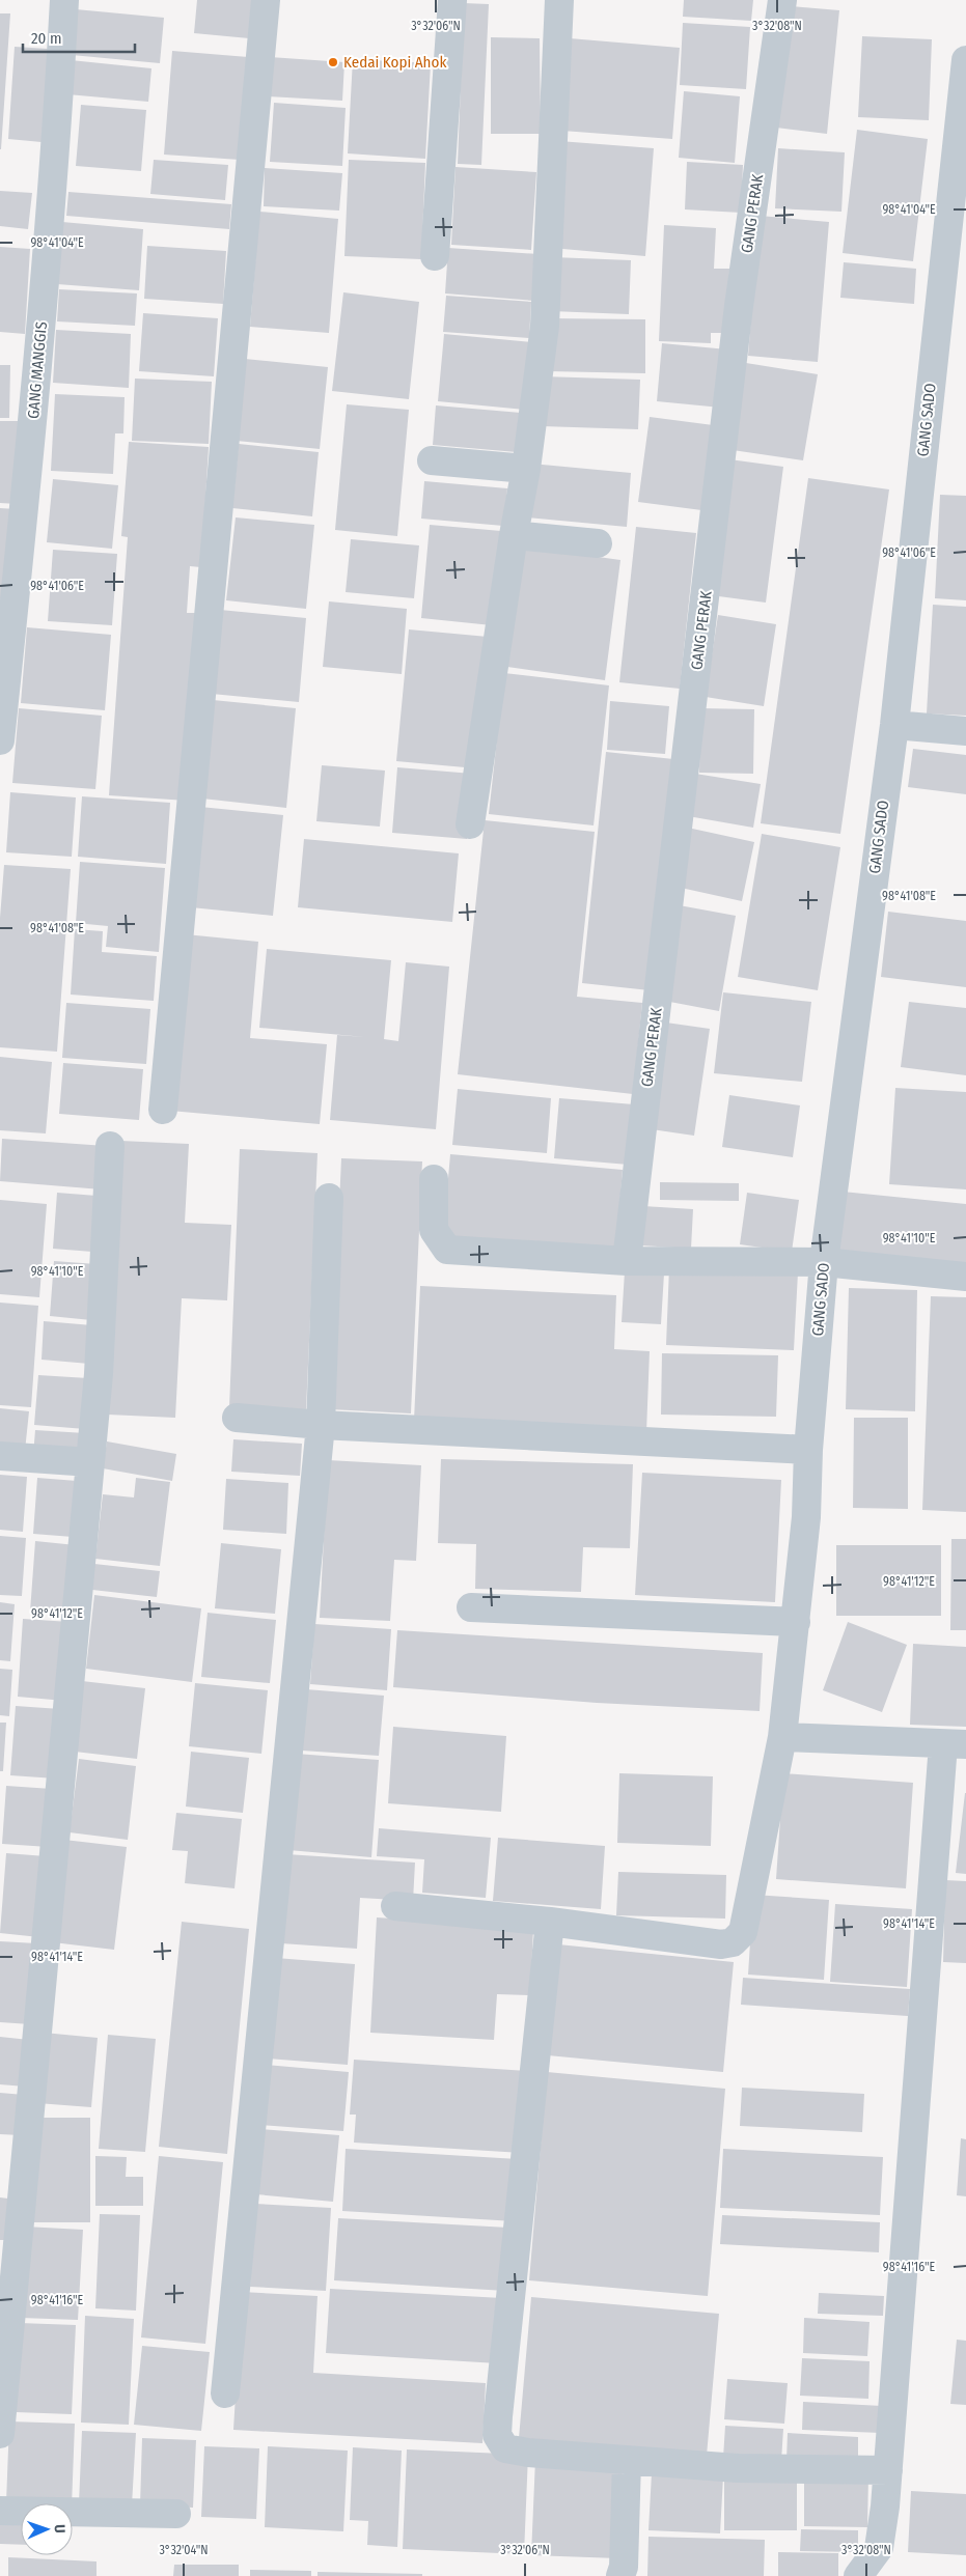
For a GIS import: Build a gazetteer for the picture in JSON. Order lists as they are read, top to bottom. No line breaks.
{"streets":{"street":["GANG PERAK","GANG MANGGIS","GANG SADO"]},"places":["Kedai Kopi Ahok"],"scale_bar":"20 m","north":"right","coordinates":["3°32'06\"N","3°32'08\"N","98°41'04\"E","98°41'06\"E","98°41'08\"E","98°41'10\"E","98°41'12\"E","98°41'14\"E","98°41'16\"E","3°32'04\"N"]}
